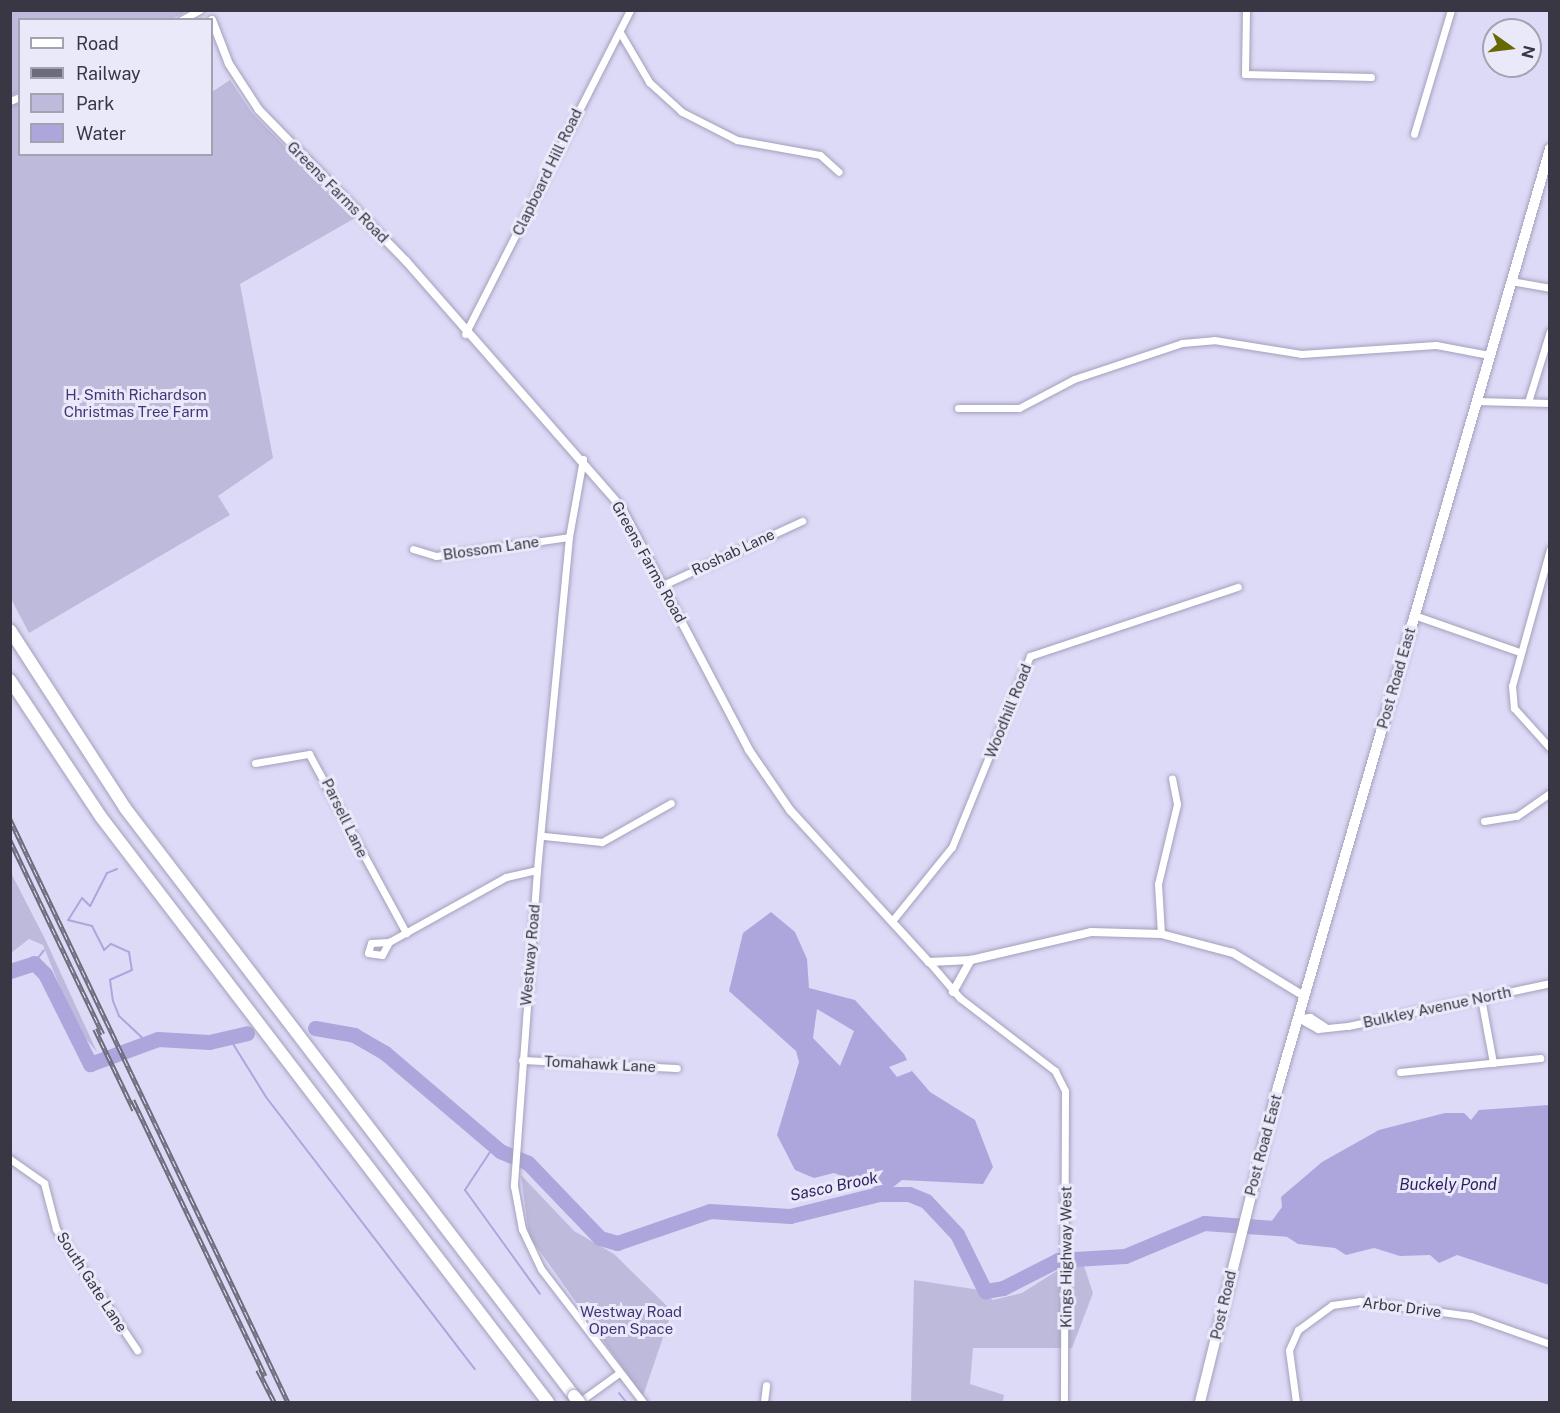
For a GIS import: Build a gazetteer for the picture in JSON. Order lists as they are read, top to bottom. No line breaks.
{"streets":{"main road":["Post Road East","Post Road"],"street":["Clapboard Hill Road","Greens Farms Road","Blossom Lane","Roshab Lane","Woodhill Road","Parsell Lane","Westway Road","Bulkley Avenue North","Tomahawk Lane","Kings Highway West","South Gate Lane","Arbor Drive"]},"crossings":[["Clapboard Hill Road","Greens Farms Road"],["Greens Farms Road","Roshab Lane"],["Greens Farms Road","Woodhill Road"],["Greens Farms Road","Westway Road"],["Greens Farms Road","Kings Highway West"],["Blossom Lane","Westway Road"],["Post Road East","Bulkley Avenue North"],["Post Road East","Post Road"],["Westway Road","Tomahawk Lane"]],"water":["Buckely Pond","Sasco Brook"],"parks":["H. Smith Richardson Christmas Tree Farm","Westway Road Open Space"],"legend":["Road","Railway","Park","Water"],"north":"right"}
